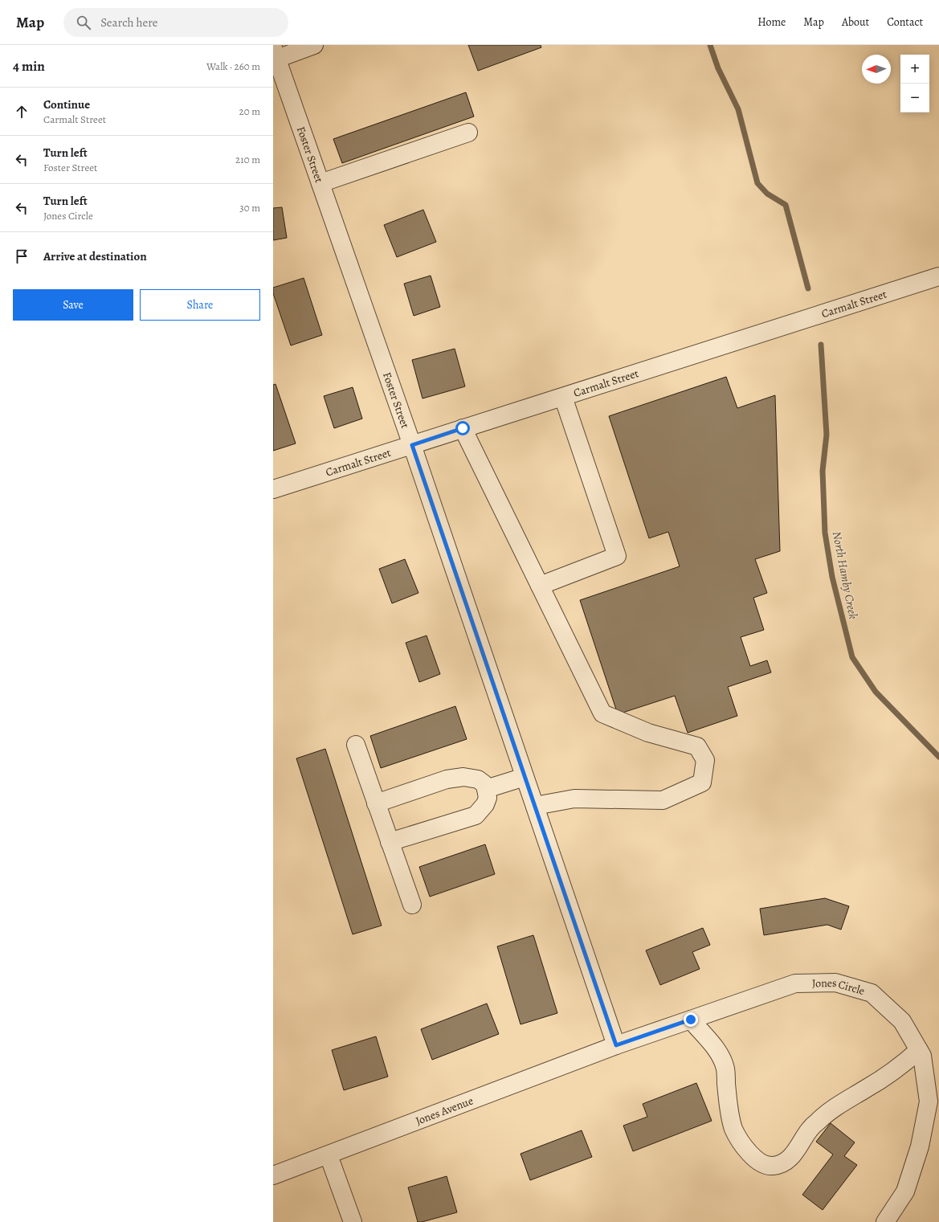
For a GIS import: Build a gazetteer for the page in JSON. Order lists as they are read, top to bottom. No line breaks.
{"streets":{"street":["Foster Street","Carmalt Street","Jones Circle","Jones Avenue"]},"crossings":[["Foster Street","Carmalt Street"],["Foster Street","Jones Circle"],["Foster Street","Jones Avenue"],["Jones Circle","Jones Avenue"]],"water":["North Hamby Creek"],"north":"left","page":{"header":"Map","search":"Search here","nav":["Home","Map","About","Contact"],"heading":["4 min","Walk · 260 m"],"map_buttons":["+","−"],"list":[["Continue","Carmalt Street","20 m"],["Turn left","Foster Street","210 m"],["Turn left","Jones Circle","30 m"],"Arrive at destination"],"buttons":["Save","Share"]}}
